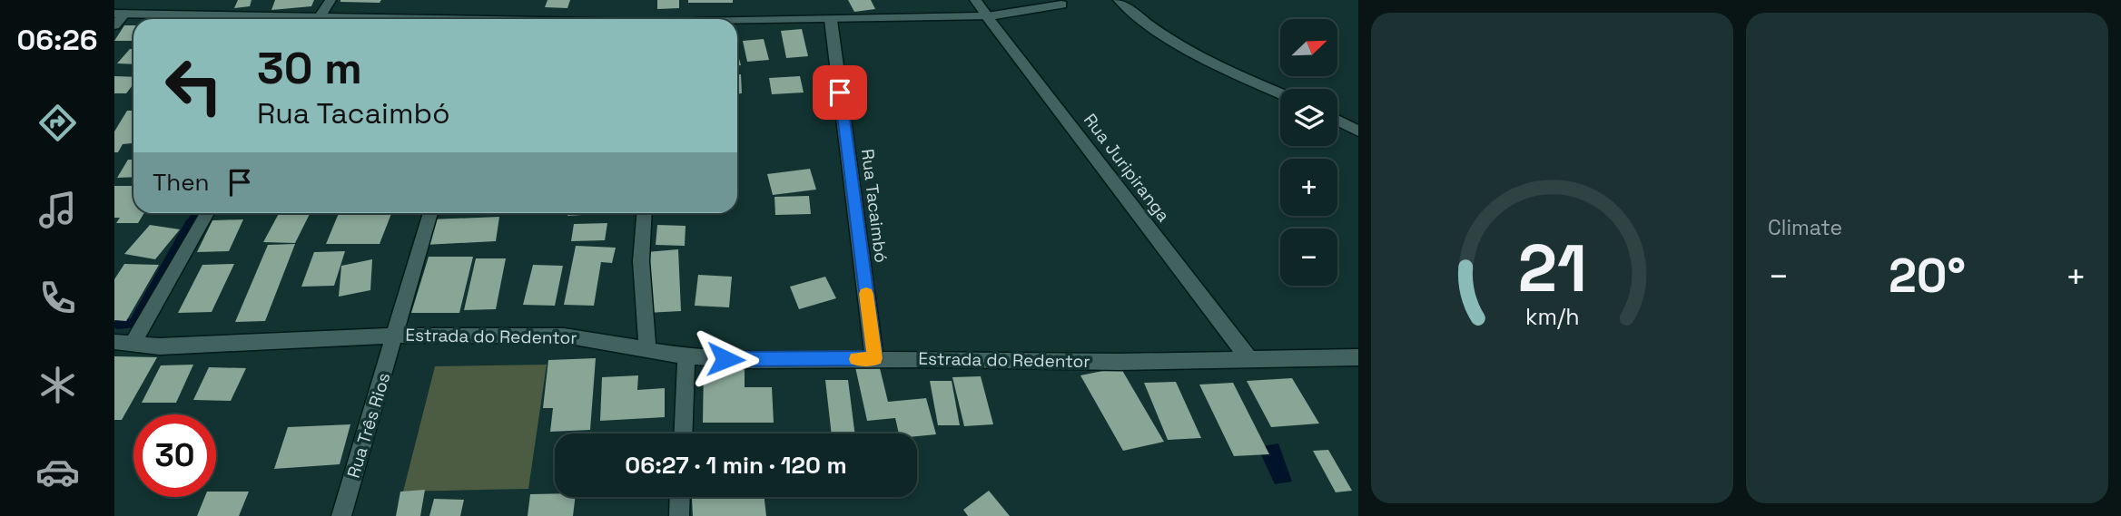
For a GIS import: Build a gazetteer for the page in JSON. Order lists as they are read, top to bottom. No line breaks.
{"streets":{"street":["Rua Juripiranga","Rua Tacaimbó","Estrada do Redentor","Rua Três Rios"]},"crossings":[["Rua Juripiranga","Estrada do Redentor"],["Rua Tacaimbó","Estrada do Redentor"],["Estrada do Redentor","Rua Três Rios"]],"north":"top right","page":{"tabs":"06:26","tile":"Climate","map_buttons":["+","−"],"turn":["30 m","Rua Tacaimbó"],"then":"Then","heat":["−","20°","+"],"limit":"30","trip":"06:27 · 1 min · 120 m","gauge":["21","km/h"]}}
